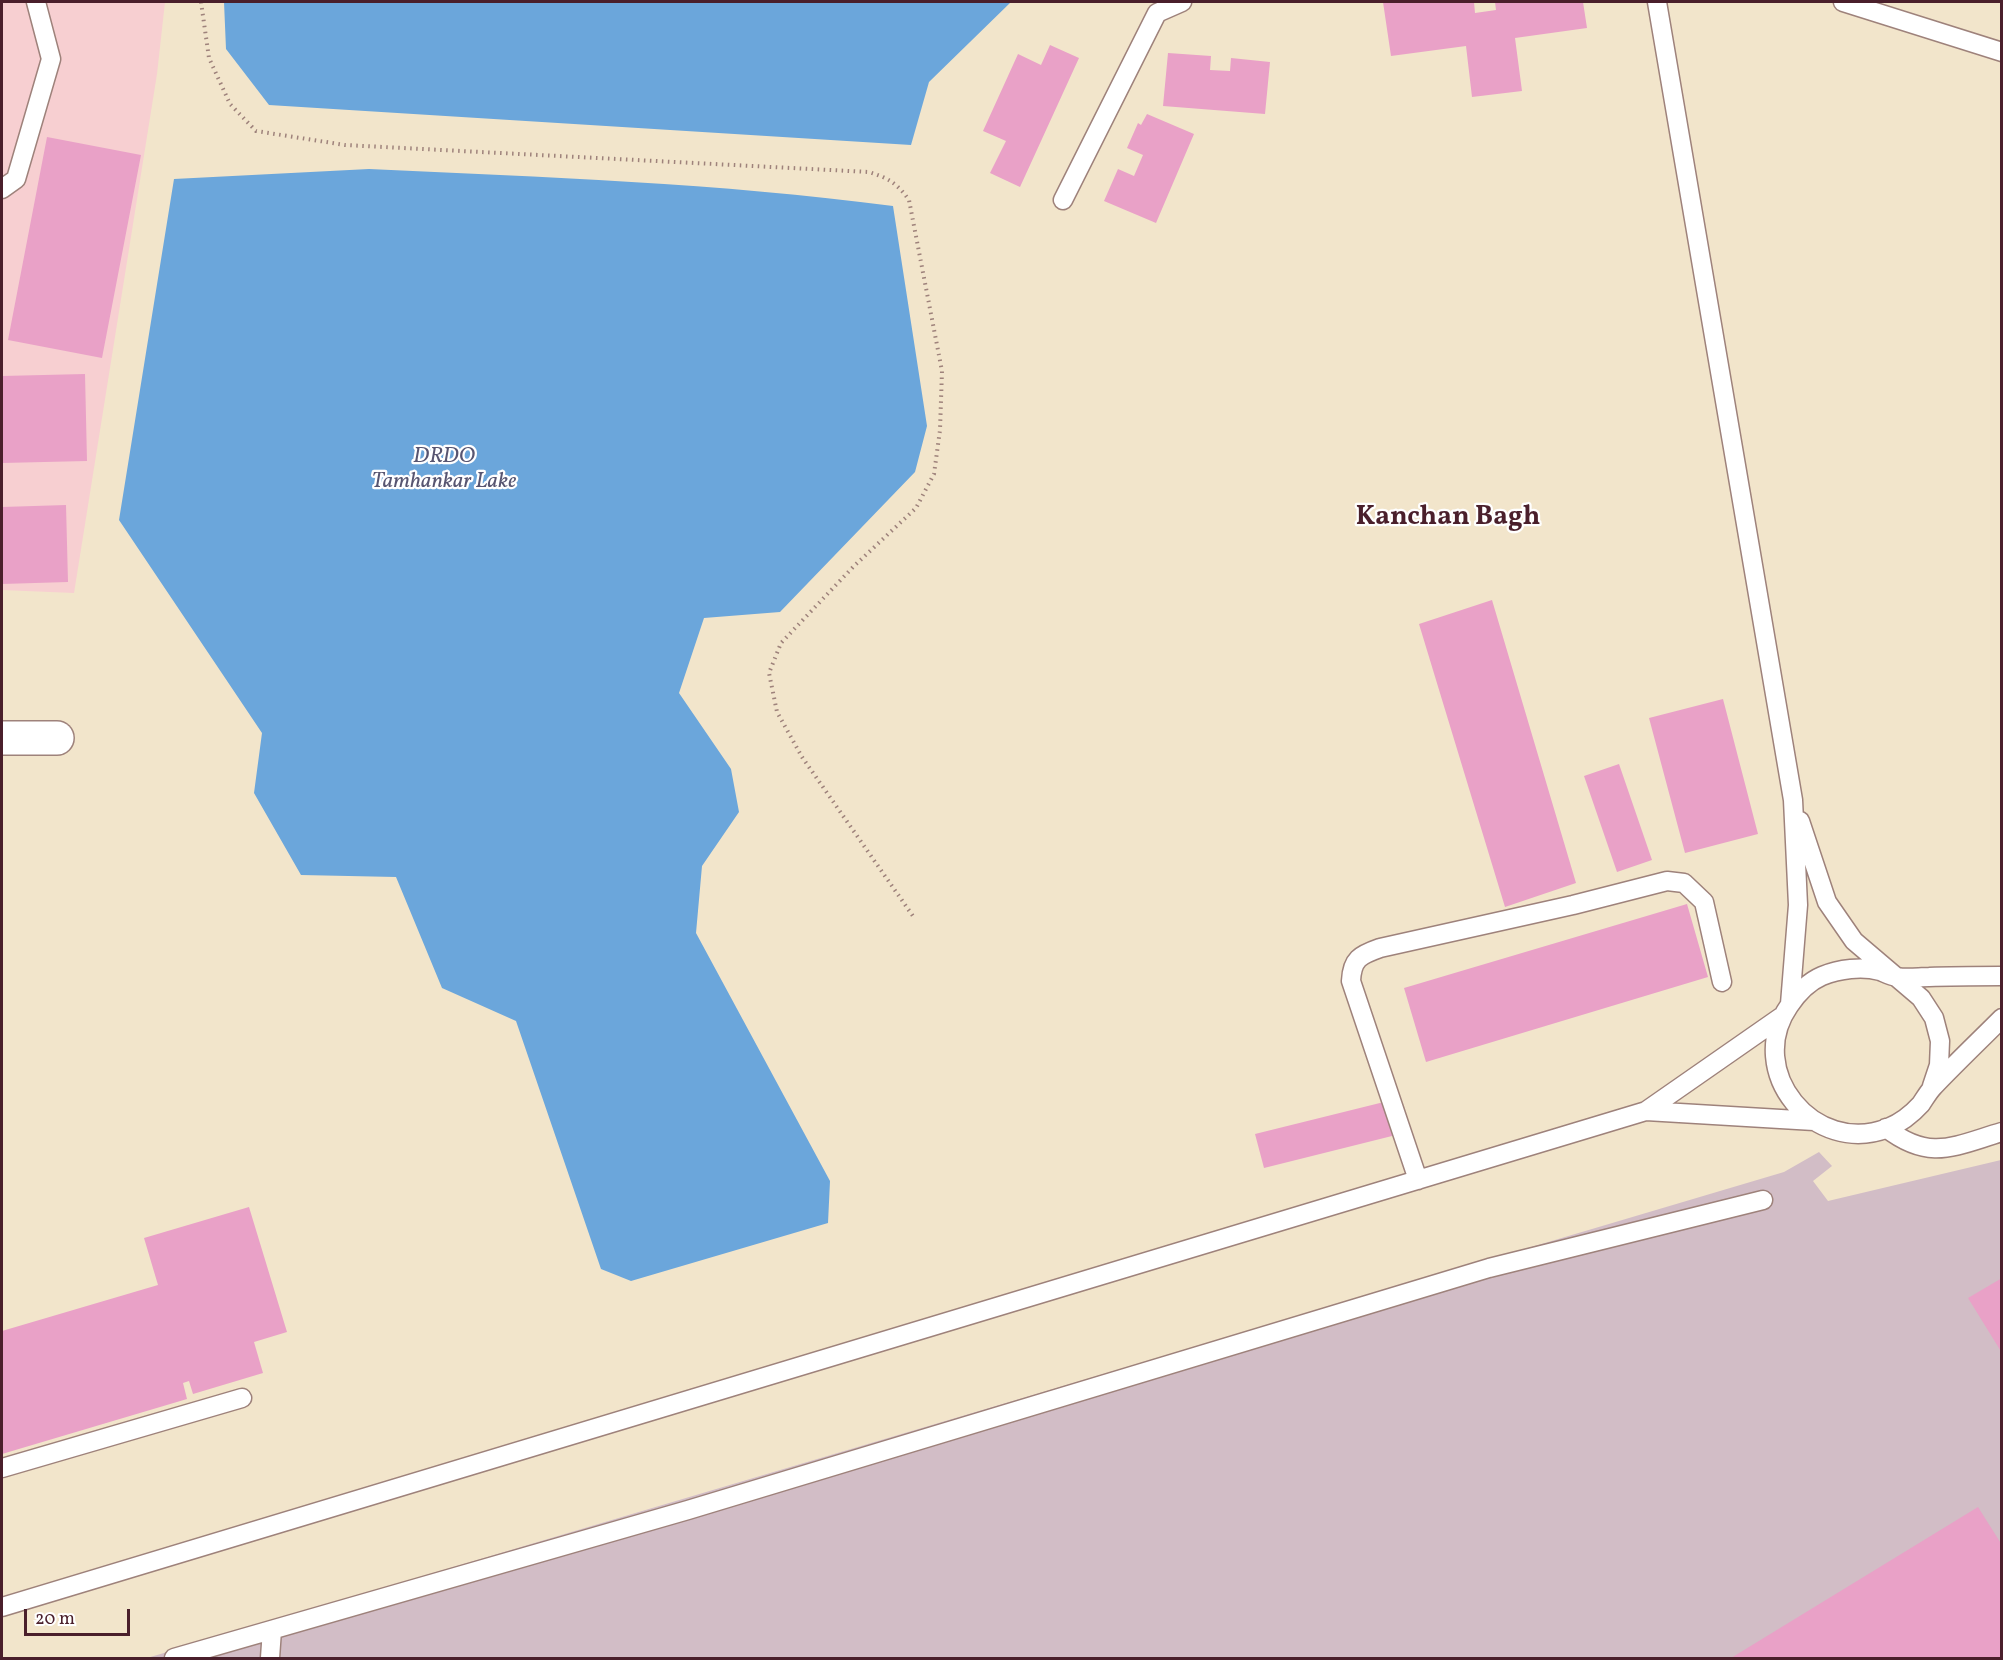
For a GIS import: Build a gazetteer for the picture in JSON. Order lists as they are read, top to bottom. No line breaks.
{"districts":["Kanchan Bagh"],"water":["DRDO Tamhankar Lake"],"scale_bar":"20 m"}
